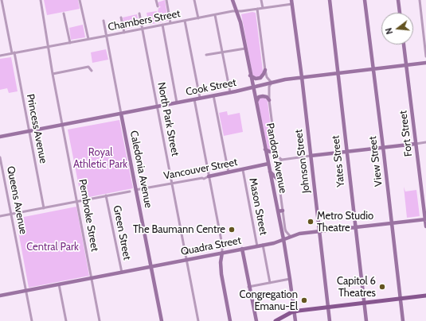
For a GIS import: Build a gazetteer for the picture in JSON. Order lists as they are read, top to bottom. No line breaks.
{"streets":{"main road":["Cook Street","Fort Street","Pandora Avenue","Johnson Street","Yates Street","View Street","Caledonia Avenue","Vancouver Street","Quadra Street"],"street":["Chambers Street","North Park Street","Princess Avenue","Queens Avenue","Mason Street","Pembroke Street","Green Street"]},"crossings":[["Chambers Street","North Park Street"],["Chambers Street","Princess Avenue"],["Chambers Street","Pandora Avenue"],["Chambers Street","Johnson Street"],["Chambers Street","Caledonia Avenue"],["Chambers Street","Pembroke Street"],["Cook Street","North Park Street"],["Cook Street","Princess Avenue"],["Cook Street","Fort Street"],["Cook Street","Pandora Avenue"],["Cook Street","Johnson Street"],["Cook Street","Yates Street"],["Cook Street","View Street"],["Cook Street","Caledonia Avenue"],["Cook Street","Pembroke Street"],["North Park Street","Vancouver Street"],["North Park Street","Quadra Street"],["Fort Street","Quadra Street"],["Pandora Avenue","Vancouver Street"],["Pandora Avenue","Quadra Street"],["Johnson Street","Quadra Street"],["Yates Street","Quadra Street"],["View Street","Quadra Street"],["Caledonia Avenue","Vancouver Street"],["Caledonia Avenue","Quadra Street"],["Vancouver Street","Mason Street"],["Queens Avenue","Quadra Street"],["Mason Street","Quadra Street"],["Pembroke Street","Quadra Street"],["Green Street","Quadra Street"]],"parks":["Royal Athletic Park","Central Park"],"places":["Metro Studio Theatre","The Baumann Centre","Capitol 6 Theatres","Congregation Emanu-El"],"north":"left"}
